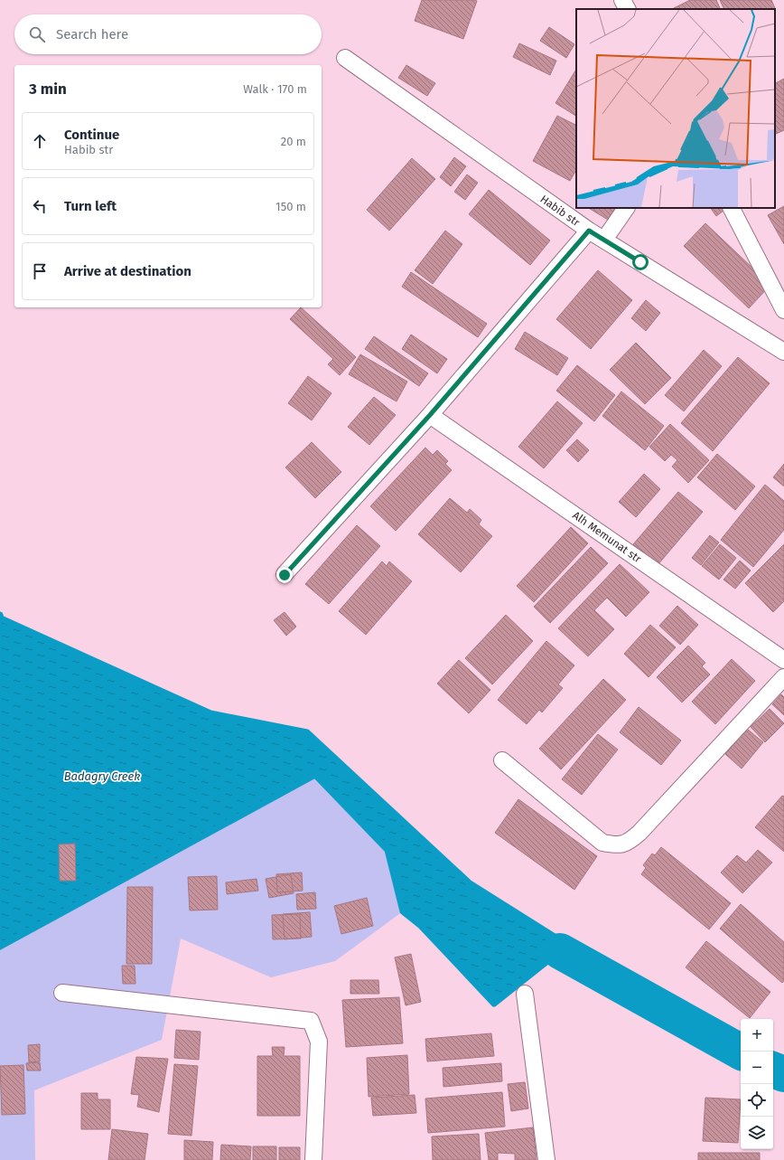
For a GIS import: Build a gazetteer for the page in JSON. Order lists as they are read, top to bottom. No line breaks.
{"streets":{"street":["Habib str","Alh Memunat str"]},"water":["Badagry Creek"],"page":{"search":"Search here","heading":["3 min","Walk · 170 m"],"list":[["Continue","Habib str","20 m"],["Turn left","150 m"],"Arrive at destination"],"map_buttons":["+","−"]}}
